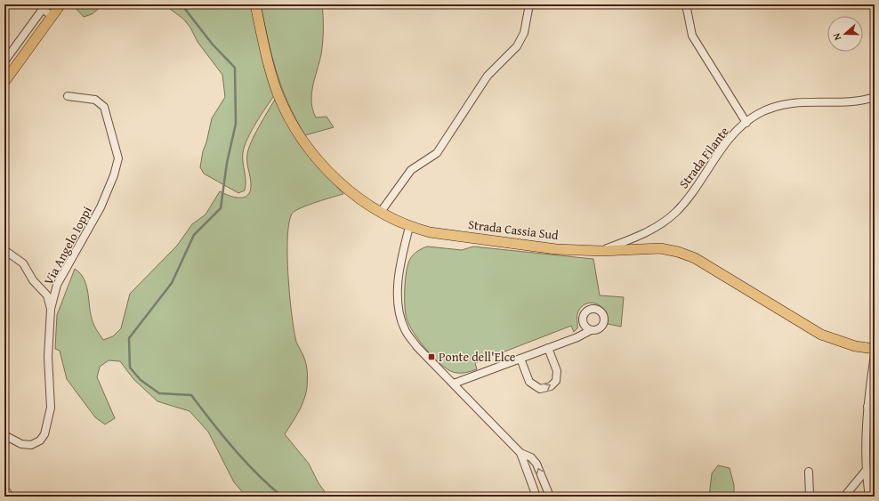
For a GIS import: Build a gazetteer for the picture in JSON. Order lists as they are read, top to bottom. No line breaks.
{"streets":{"main road":["Strada Cassia Sud"],"street":["Strada Filante","Via Angelo Ioppi"]},"crossings":[["Strada Filante","Strada Cassia Sud"]],"places":{"transit":["Ponte dell'Elce"]},"north":"left"}
